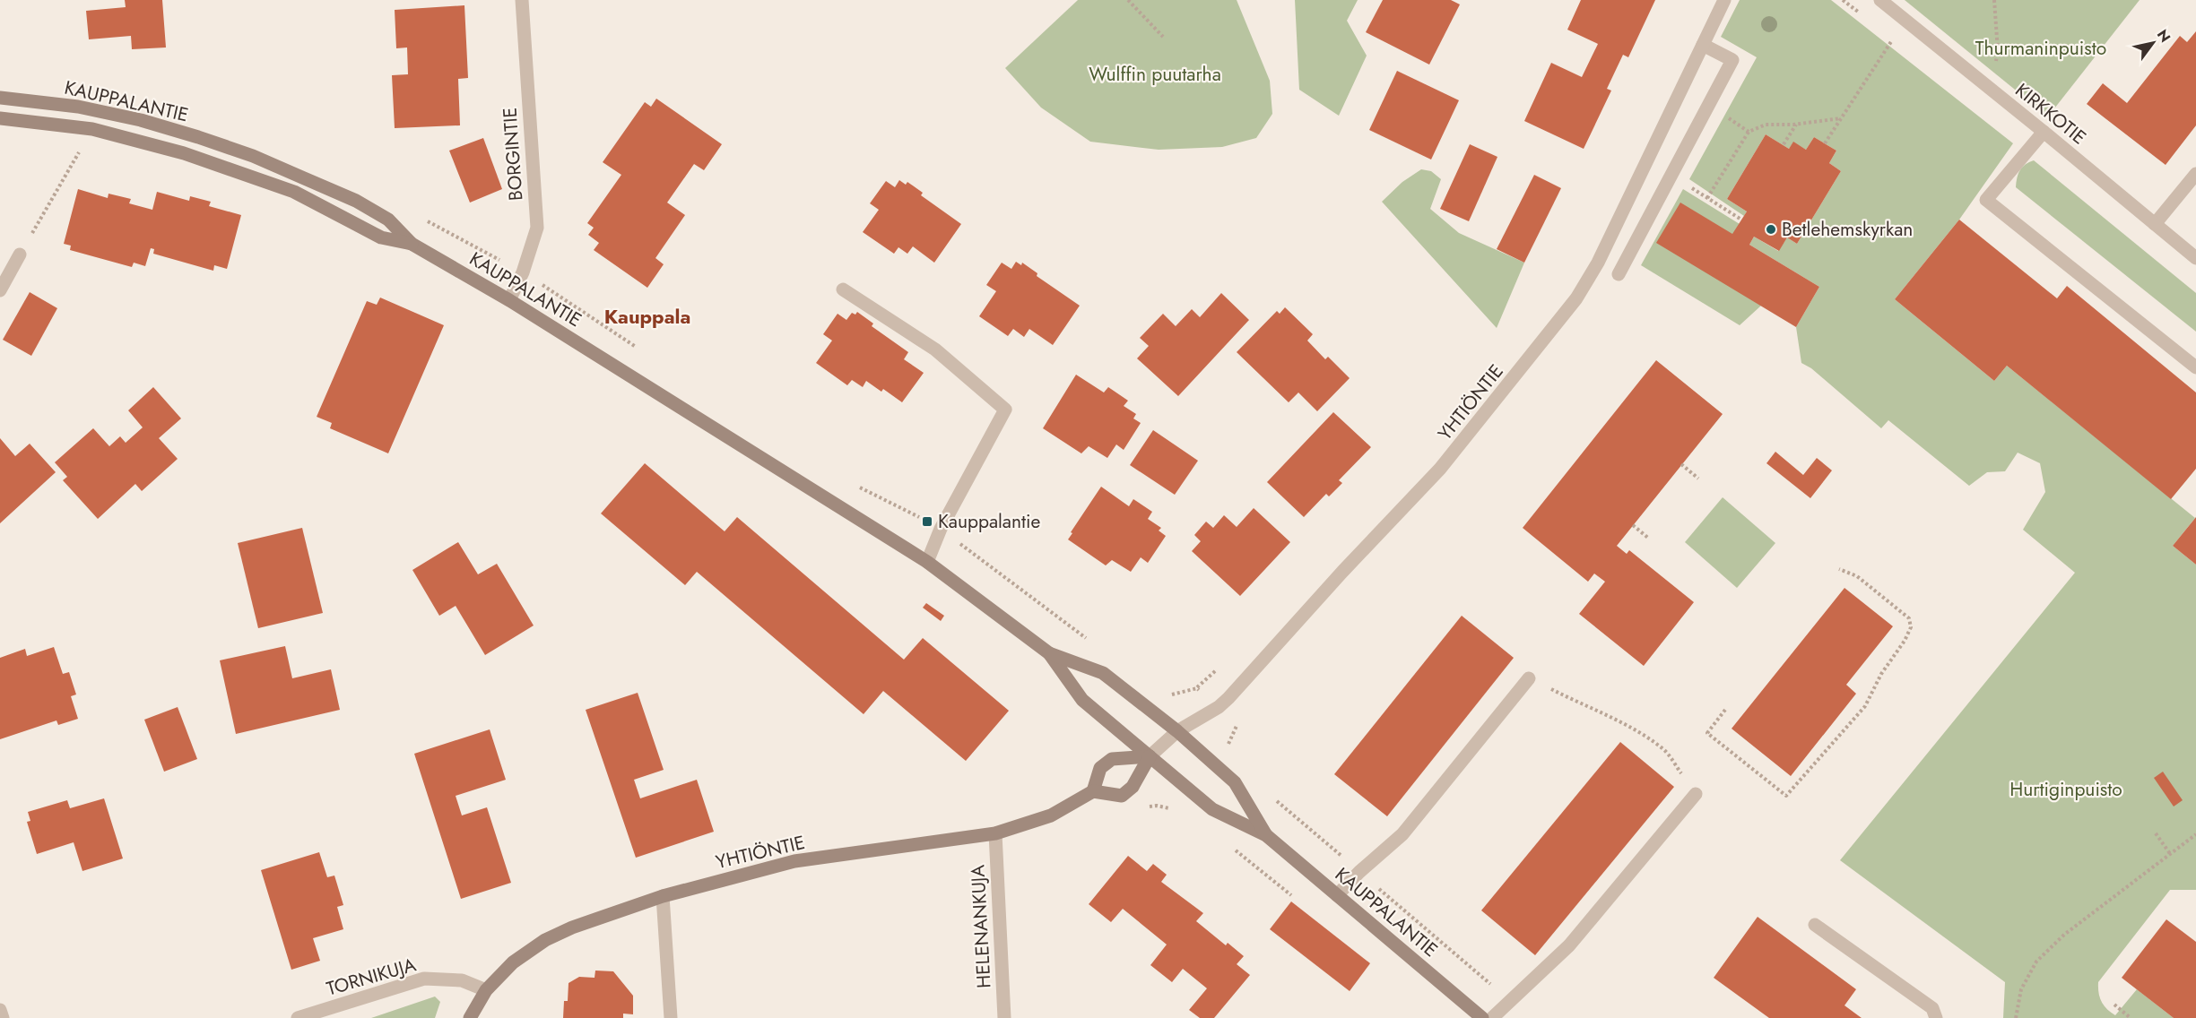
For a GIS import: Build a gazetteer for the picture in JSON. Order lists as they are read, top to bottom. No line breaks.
{"streets":{"street":["KAUPPALANTIE","KIRKKOTIE","BORGINTIE","YHTIÖNTIE","HELENANKUJA","TORNIKUJA"]},"crossings":[["KAUPPALANTIE","BORGINTIE"],["KAUPPALANTIE","YHTIÖNTIE"],["YHTIÖNTIE","HELENANKUJA"],["YHTIÖNTIE","TORNIKUJA"]],"districts":["Kauppala"],"parks":["Thurmaninpuisto","Wulffin puutarha","Hurtiginpuisto"],"places":{"other":["Betlehemskyrkan"],"transit":["Kauppalantie"]},"north":"top right"}
